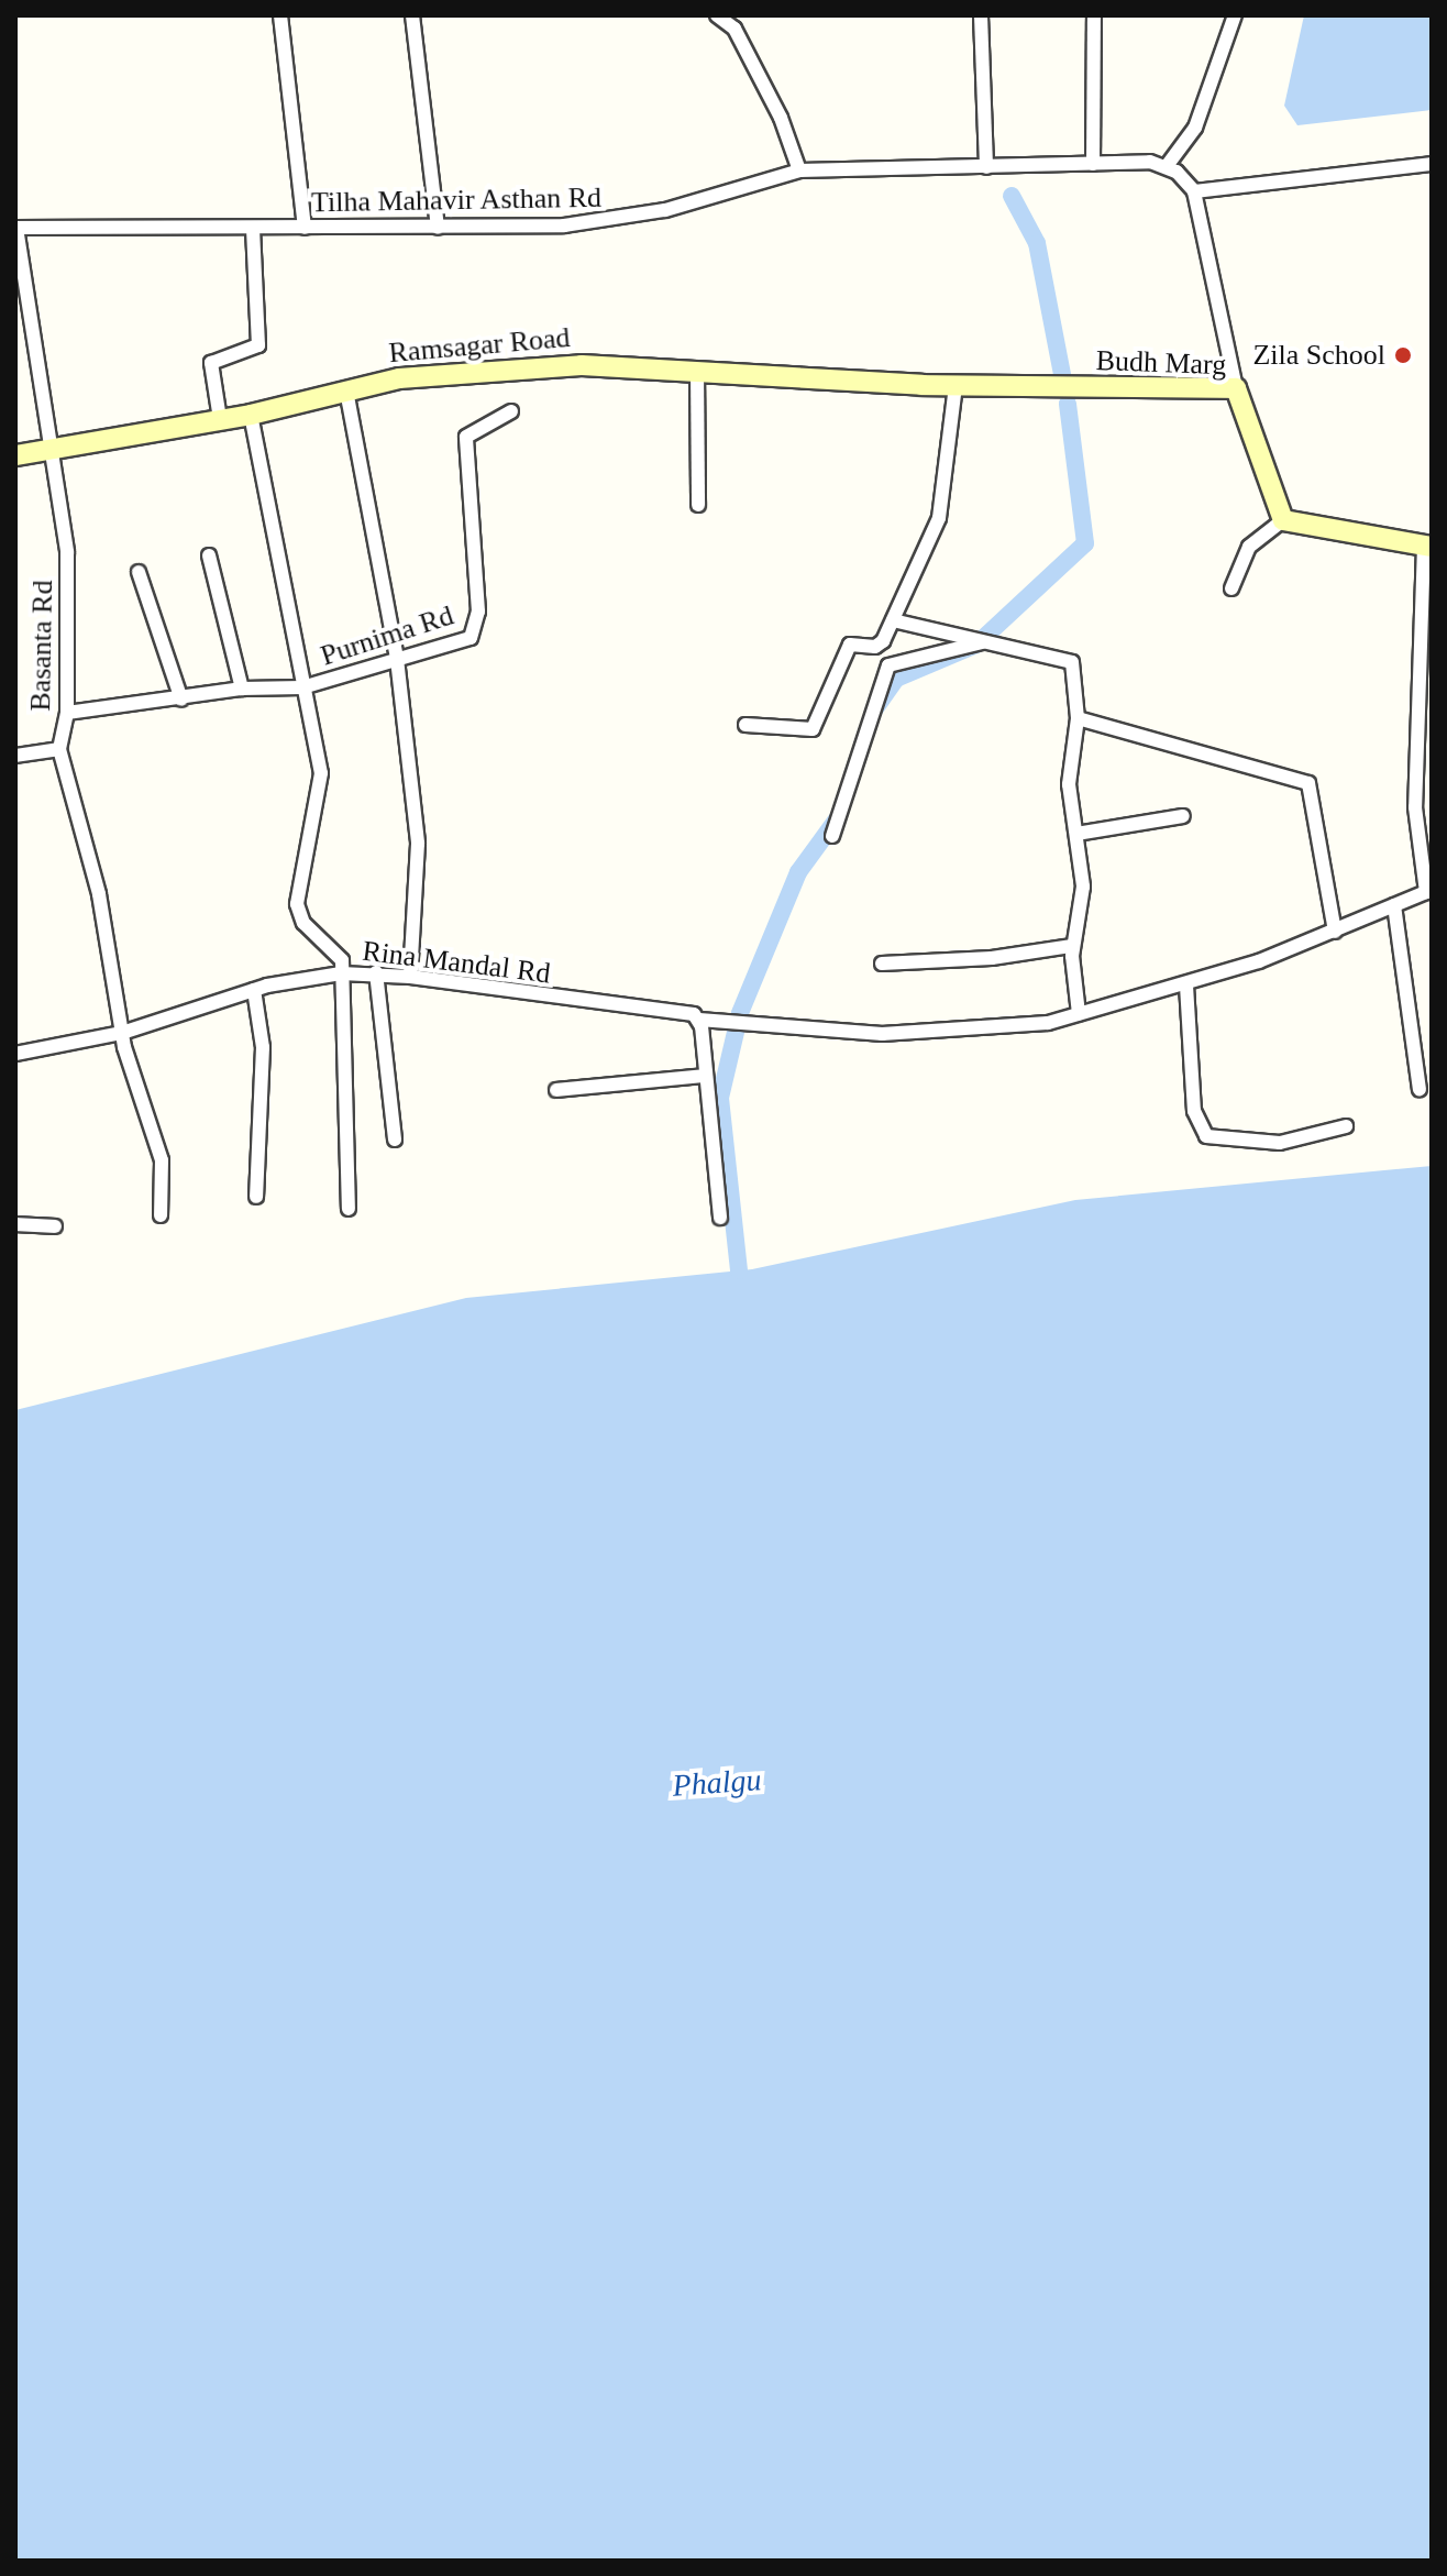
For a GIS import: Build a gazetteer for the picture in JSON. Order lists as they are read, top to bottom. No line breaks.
{"streets":{"street":["Tilha Mahavir Asthan Rd","Ramsagar Road","Budh Marg","Purnima Rd","Basanta Rd","Rina Mandal Rd"]},"crossings":[["Tilha Mahavir Asthan Rd","Basanta Rd"],["Ramsagar Road","Budh Marg"],["Ramsagar Road","Basanta Rd"],["Purnima Rd","Basanta Rd"],["Basanta Rd","Rina Mandal Rd"]],"water":["Phalgu"],"places":["Zila School"]}
